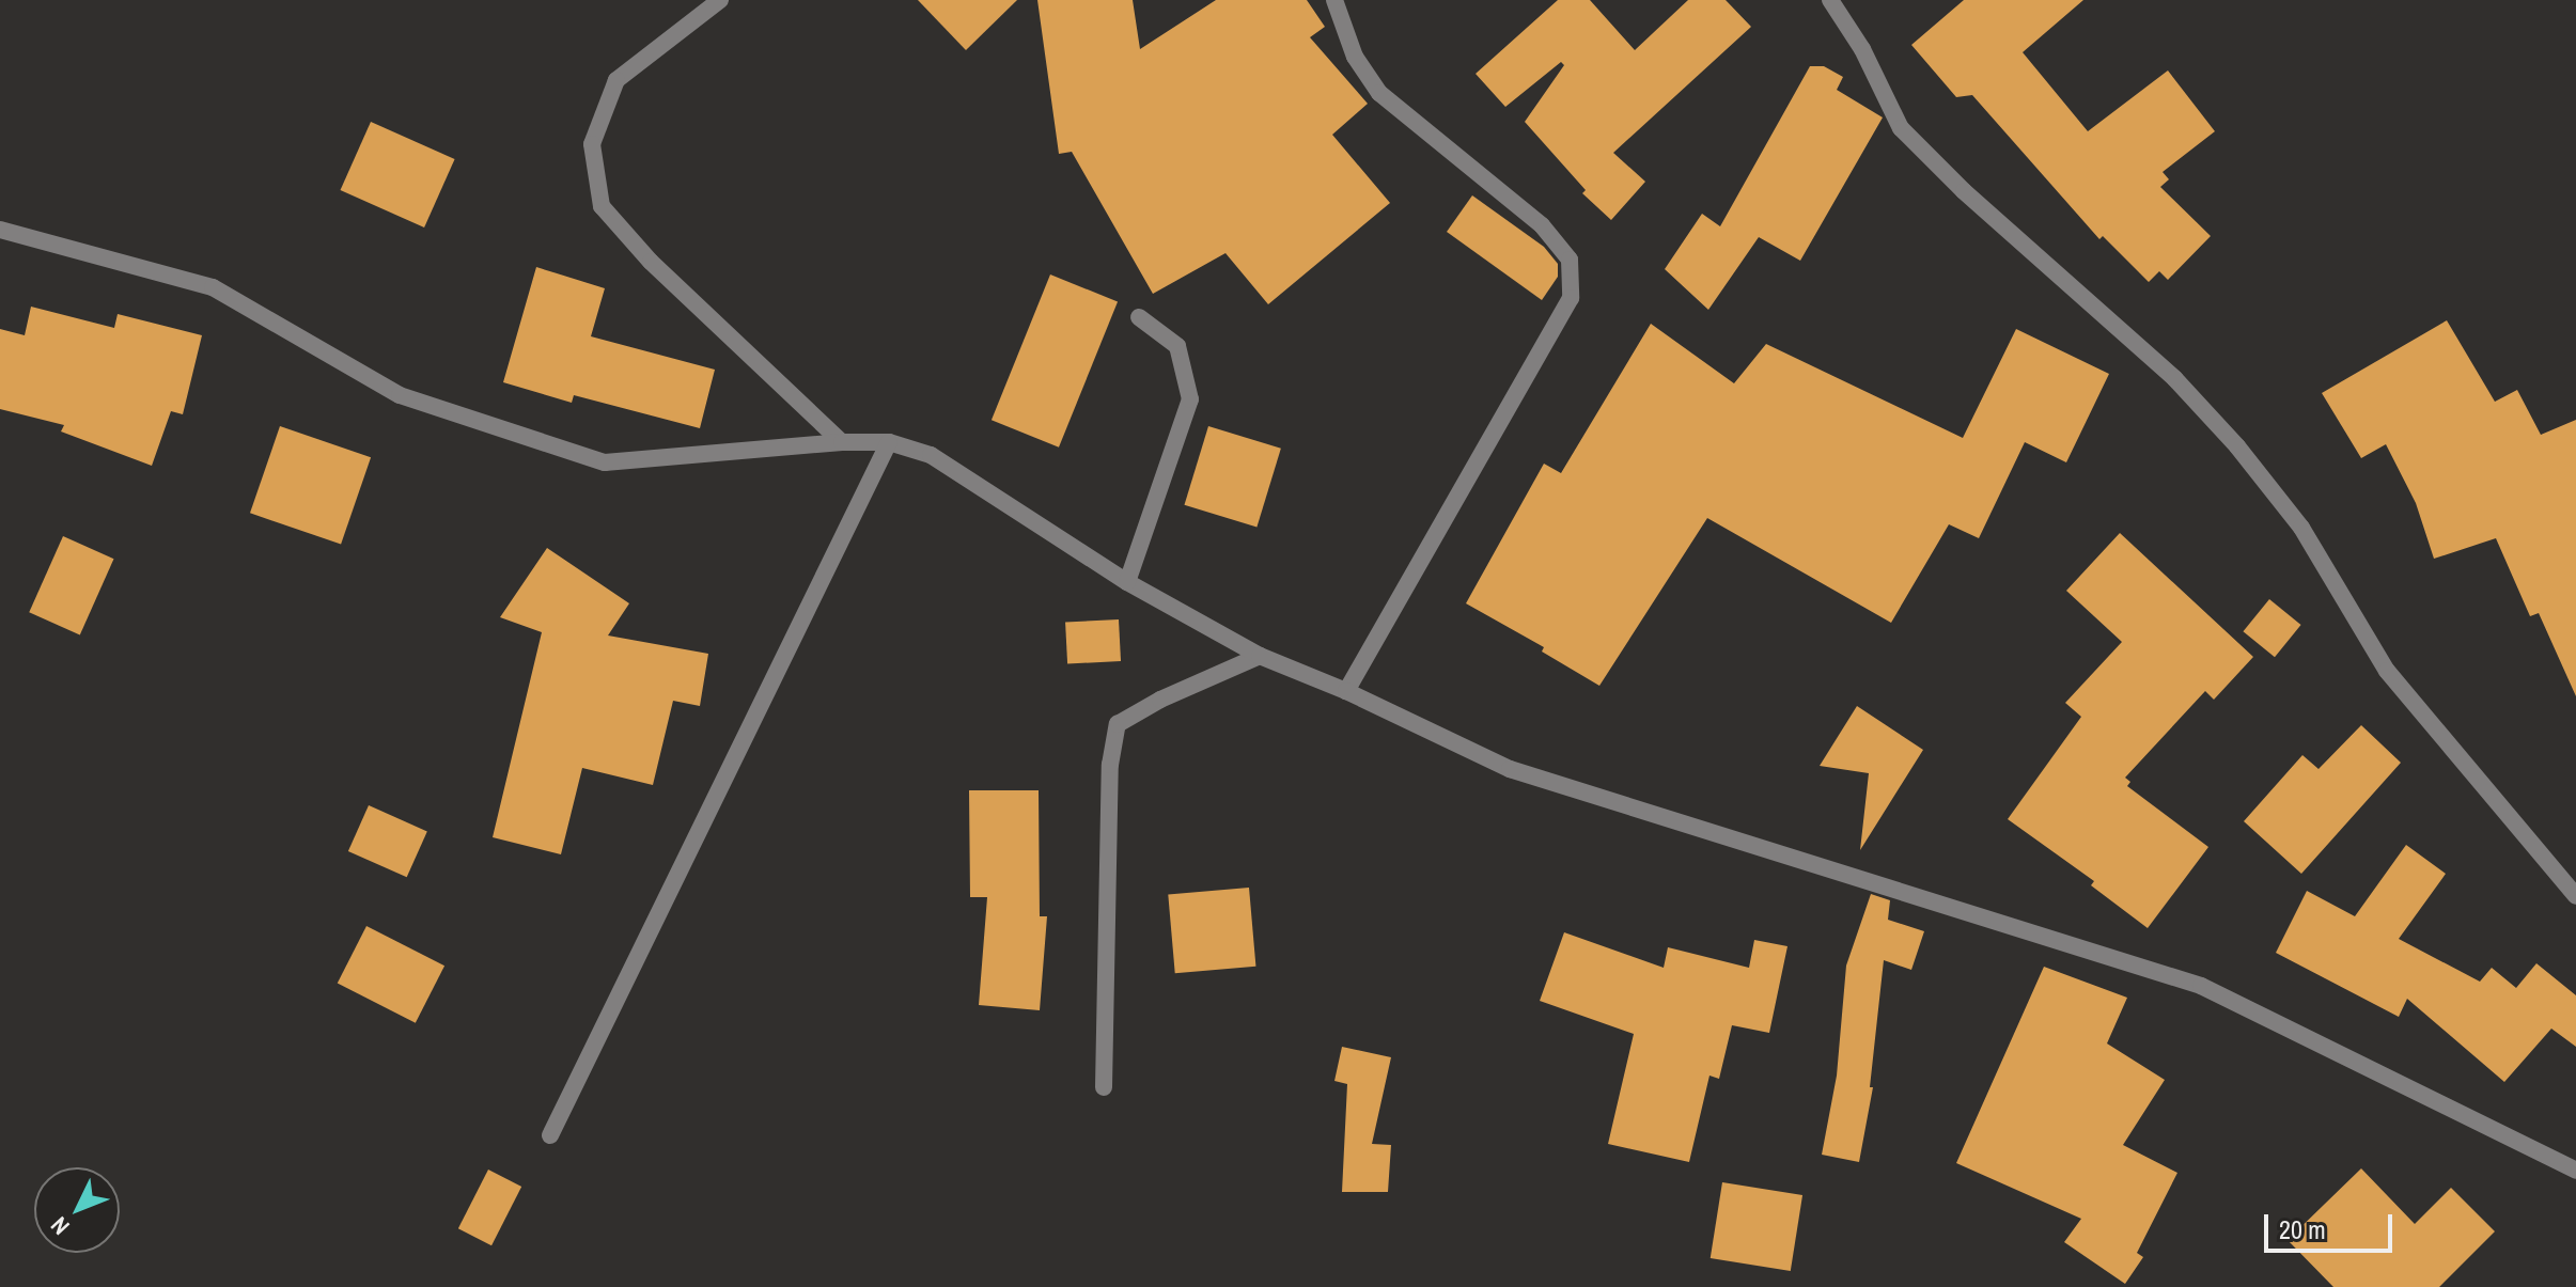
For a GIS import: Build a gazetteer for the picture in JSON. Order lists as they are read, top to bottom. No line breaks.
{"scale_bar":"20 m","north":"bottom left"}
